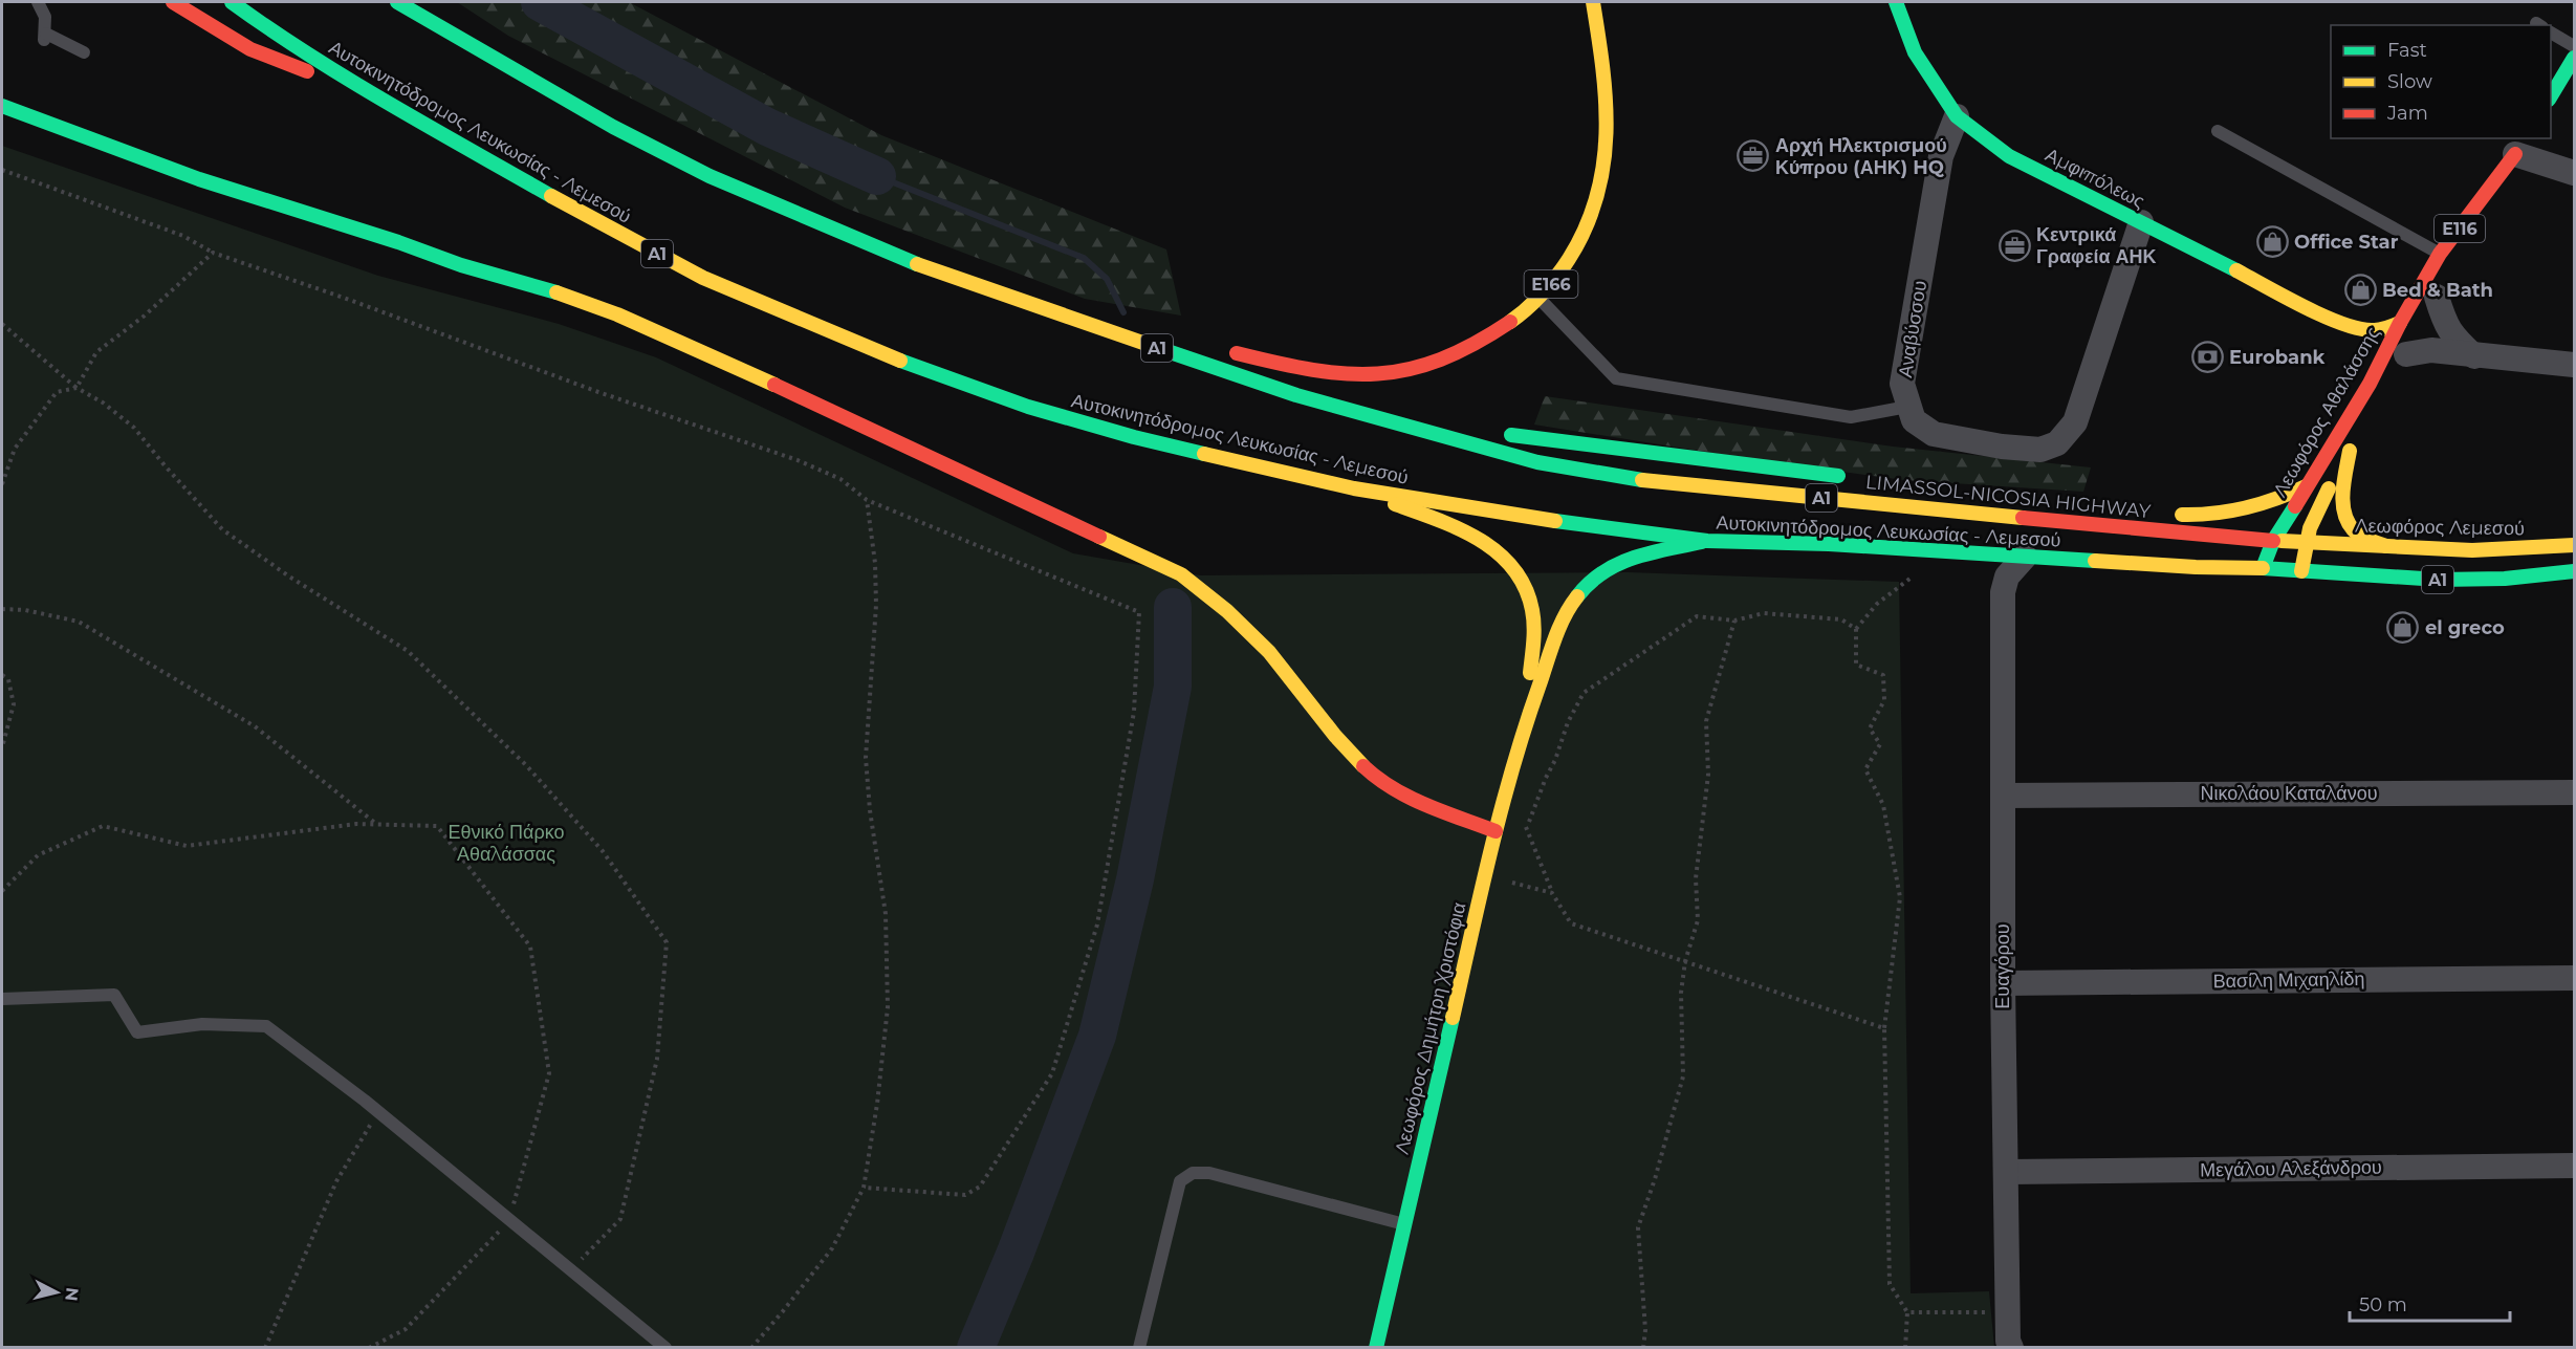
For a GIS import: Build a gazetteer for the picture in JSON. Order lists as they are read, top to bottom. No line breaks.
{"streets":{"main road":["Αυτοκινητόδρομος Λευκωσίας - Λεμεσού","Αμφιπόλεως","E116","A1","E166","Λεωφόρος Αθαλάσσης","LIMASSOL-NICOSIA HIGHWAY","Λεωφόρος Λεμεσού","Λεωφόρος Δημήτρη Χριστόφια"],"street":["Αναβύσσου","Νικολάου Καταλάνου","Ευαγόρου","Βασίλη Μιχαηλίδη","Μεγάλου Αλεξάνδρου"]},"crossings":[["Αυτοκινητόδρομος Λευκωσίας - Λεμεσού","A1"],["Αυτοκινητόδρομος Λευκωσίας - Λεμεσού","Λεωφόρος Αθαλάσσης"],["Αυτοκινητόδρομος Λευκωσίας - Λεμεσού","Ευαγόρου"],["Αμφιπόλεως","Αναβύσσου"],["Αμφιπόλεως","Λεωφόρος Αθαλάσσης"],["E116","Λεωφόρος Αθαλάσσης"],["A1","Λεωφόρος Αθαλάσσης"],["A1","LIMASSOL-NICOSIA HIGHWAY"],["Λεωφόρος Αθαλάσσης","LIMASSOL-NICOSIA HIGHWAY"],["LIMASSOL-NICOSIA HIGHWAY","Λεωφόρος Λεμεσού"],["Νικολάου Καταλάνου","Ευαγόρου"],["Ευαγόρου","Βασίλη Μιχαηλίδη"],["Ευαγόρου","Μεγάλου Αλεξάνδρου"]],"parks":["Εθνικό Πάρκο Αθαλάσσας"],"places":{"office":["Αρχή Ηλεκτρισμού Κύπρου (ΑΗΚ) HQ","Κεντρικά Γραφεία ΑΗΚ"],"shop":["Office Star","Bed & Bath","el greco"],"bank":["Eurobank"]},"legend":["Fast","Slow","Jam"],"scale_bar":"50 m","north":"right"}
